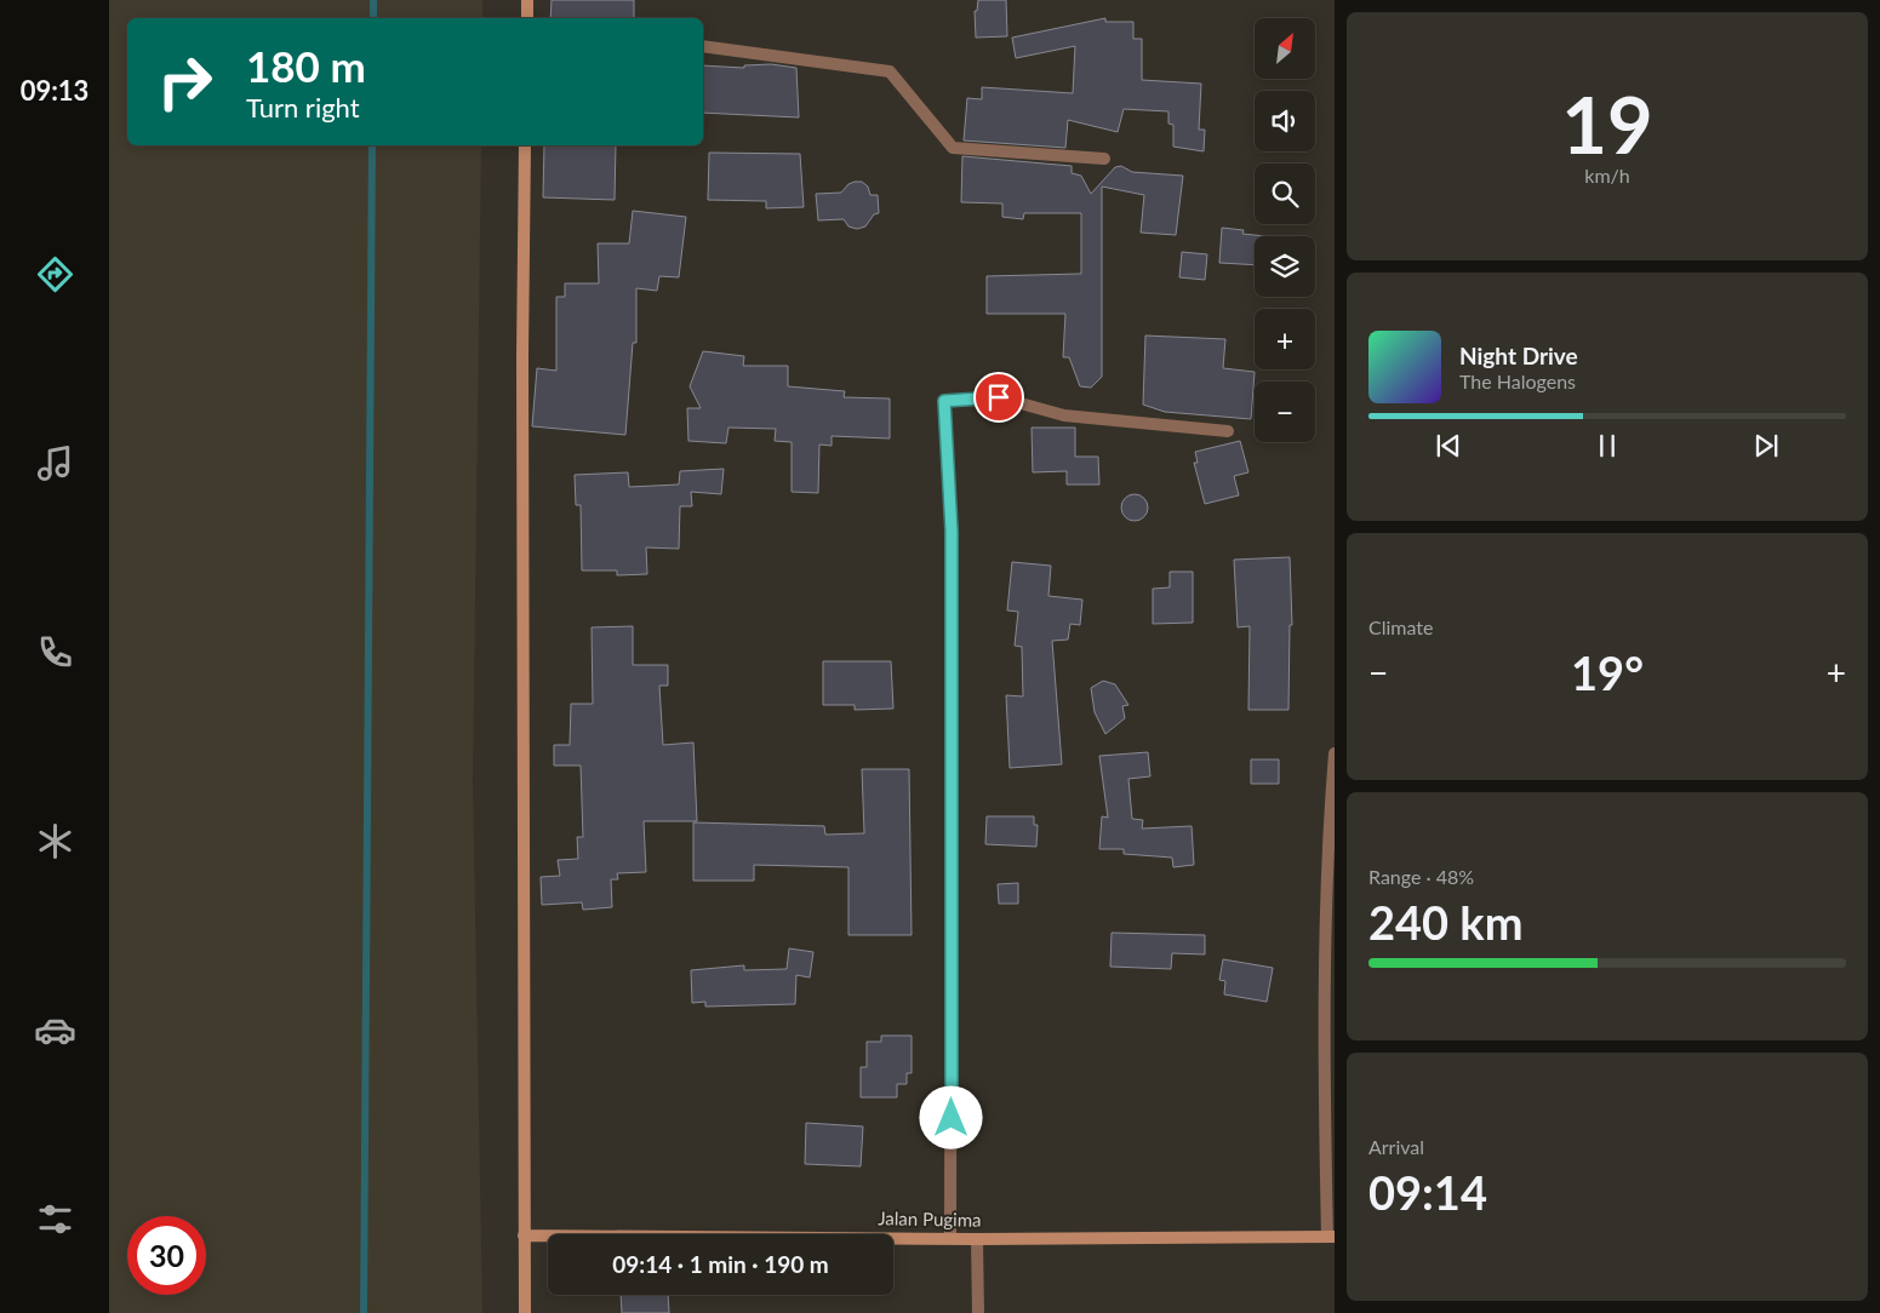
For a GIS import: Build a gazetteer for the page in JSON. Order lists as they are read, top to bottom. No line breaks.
{"streets":{"main road":["Jalan Pugima"]},"north":"top right","page":{"tabs":"09:13","tile":[["19","km/h"],"Climate",["Range · 48%","240 km"],["Arrival","09:14"]],"map_buttons":["+","−"],"turn":["180 m","Turn right"],"song":["Night Drive","The Halogens"],"heat":["−","19°","+"],"limit":"30","trip":"09:14 · 1 min · 190 m"}}
